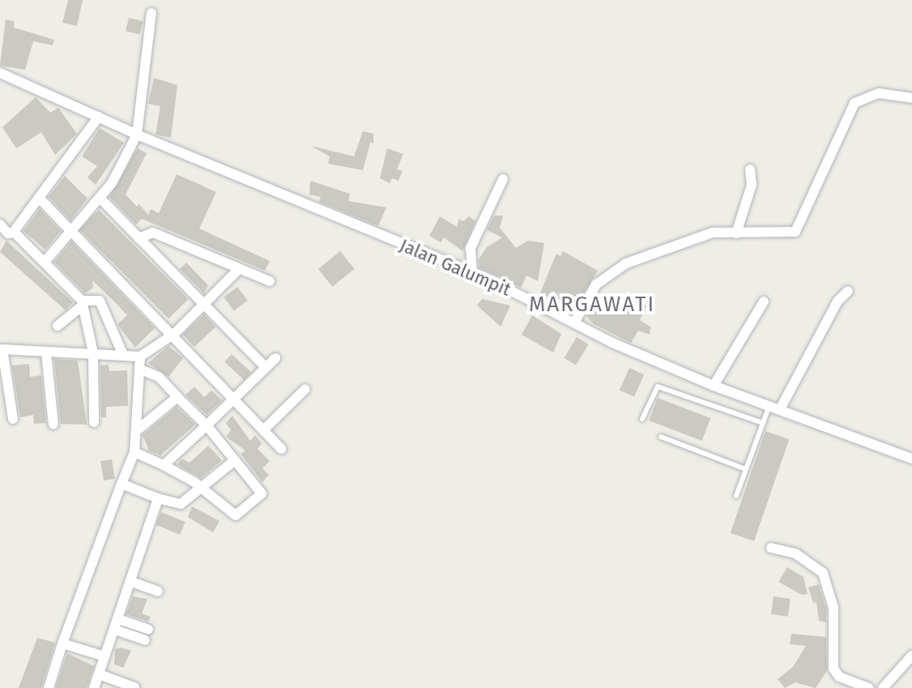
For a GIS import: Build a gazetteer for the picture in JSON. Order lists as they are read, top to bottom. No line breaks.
{"streets":{"street":["Jalan Galumpit"]},"districts":["MARGAWATI"]}
